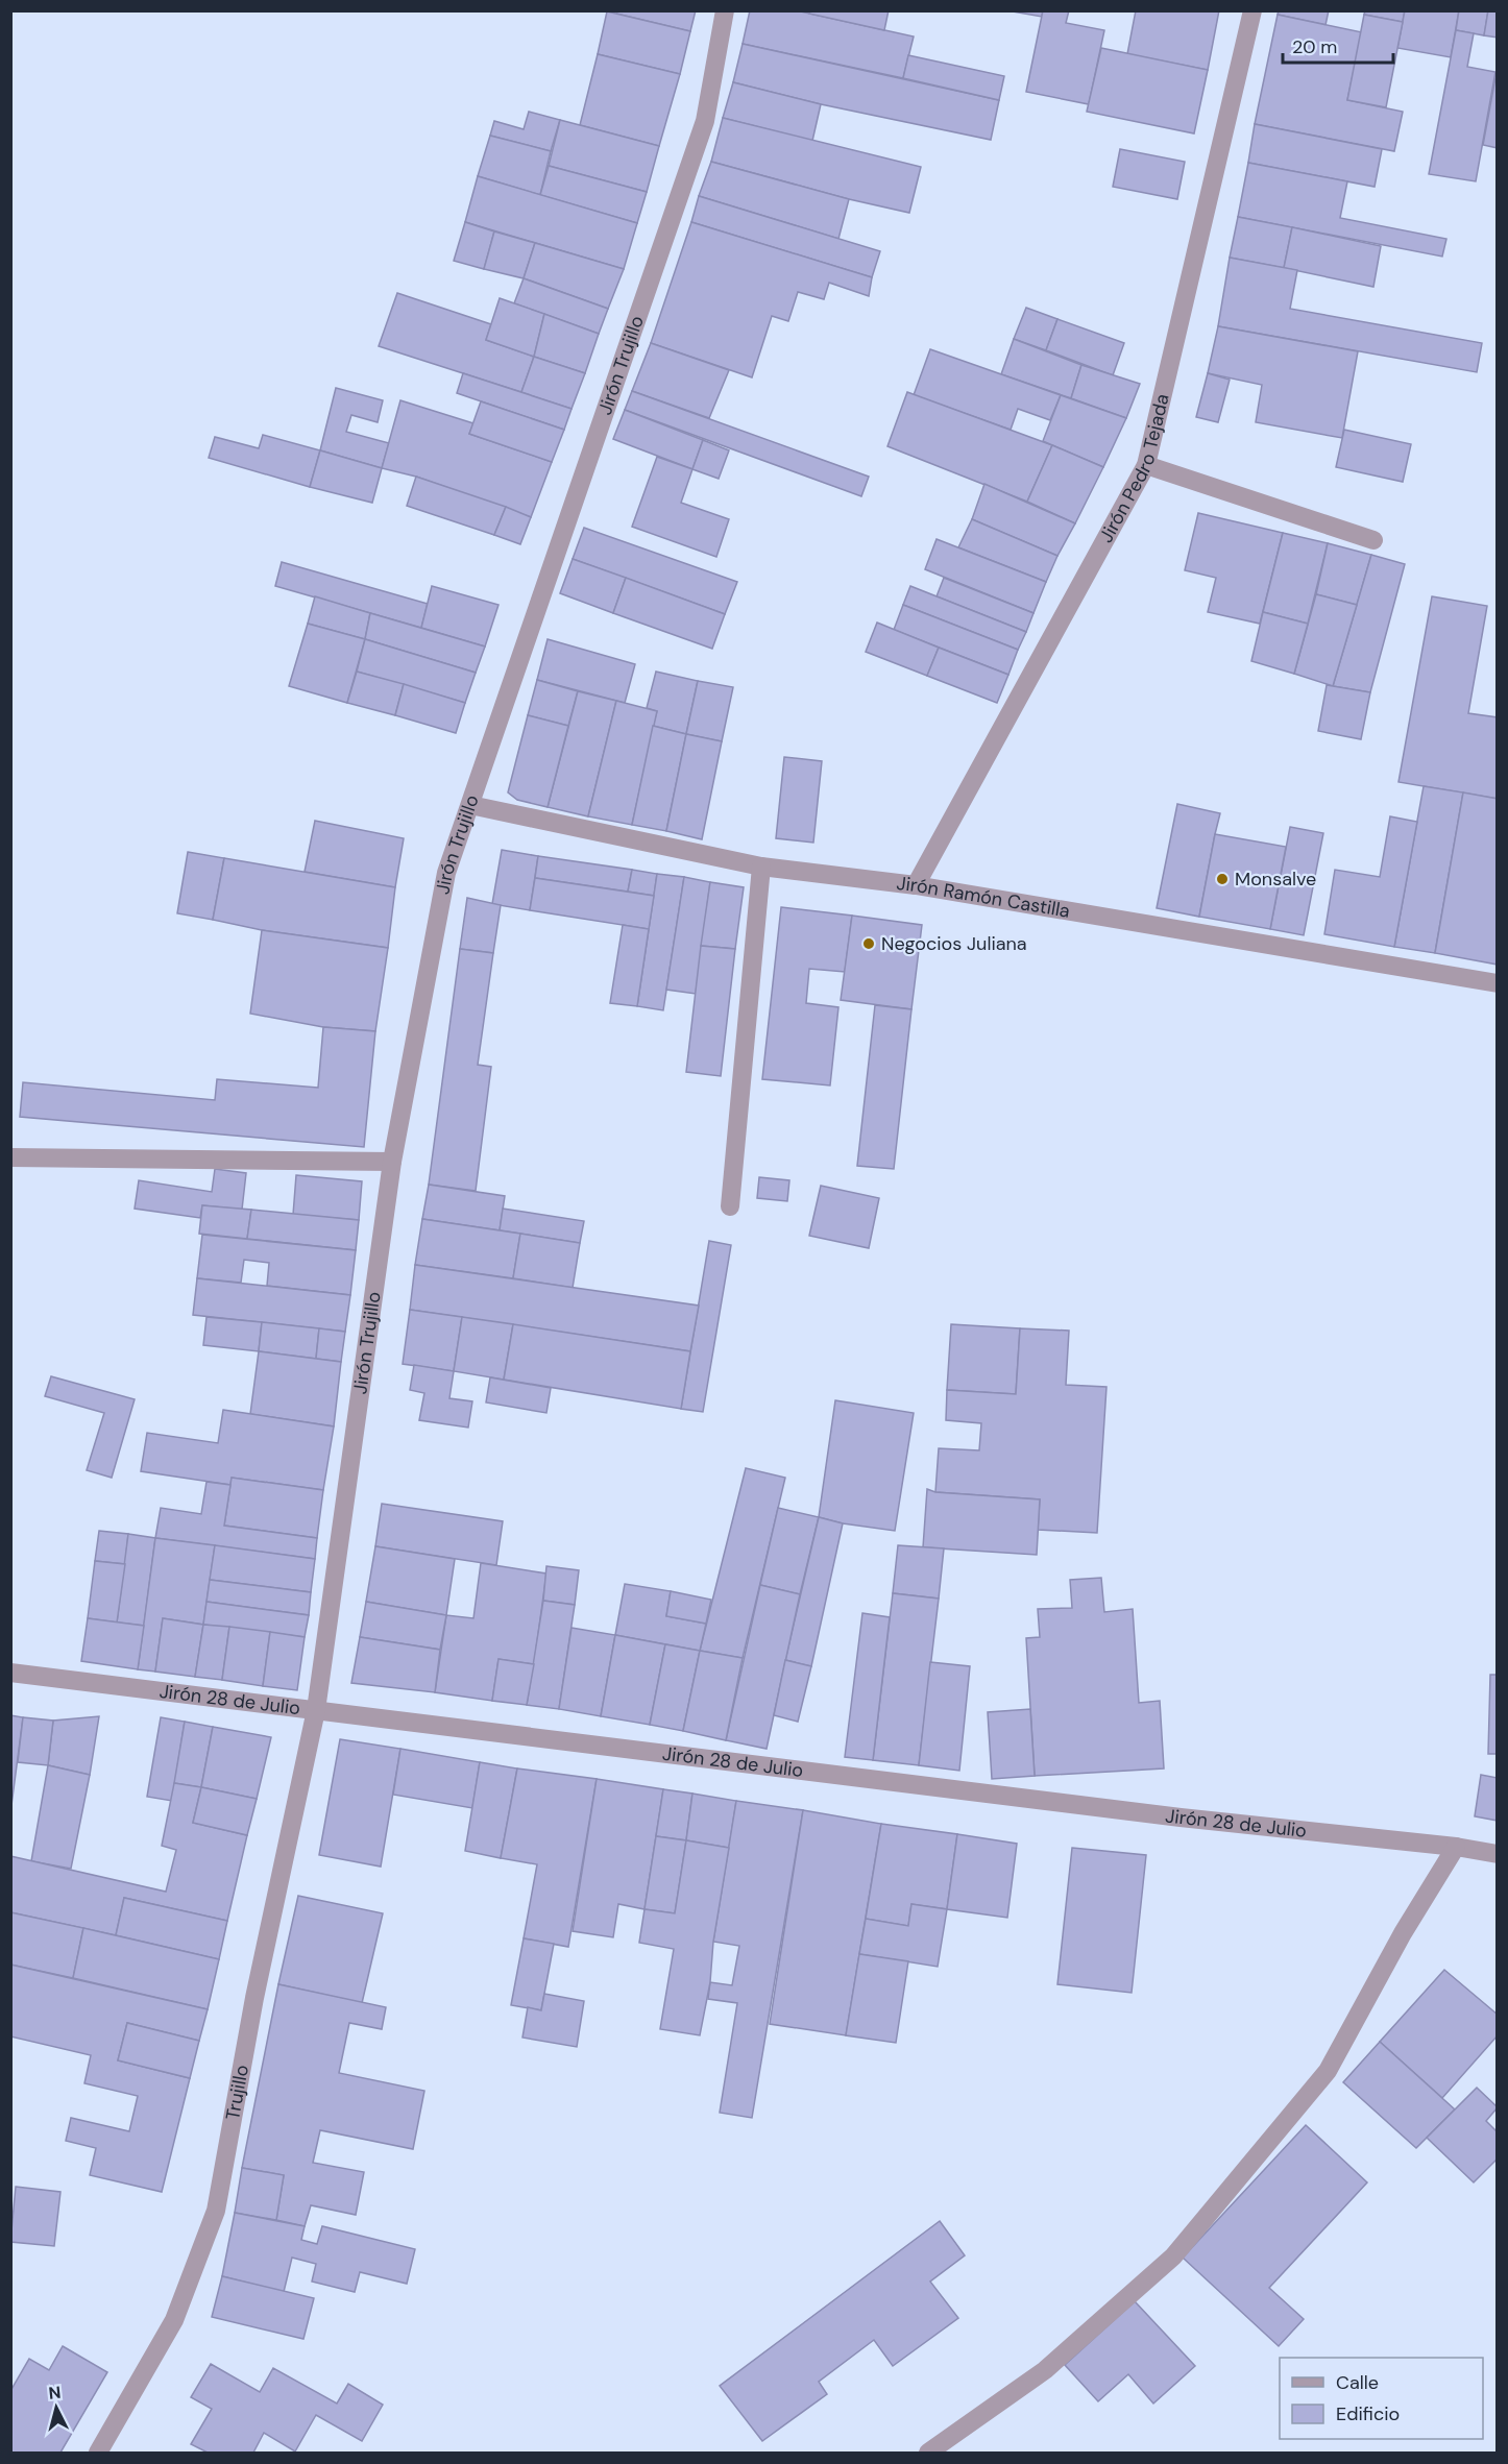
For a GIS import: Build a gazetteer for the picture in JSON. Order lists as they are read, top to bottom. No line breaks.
{"streets":{"street":["Jirón Trujillo","Jirón Pedro Tejada","Jirón Ramón Castilla","Jirón 28 de Julio","Trujillo"]},"crossings":[["Jirón Trujillo","Jirón Ramón Castilla"],["Jirón Trujillo","Jirón 28 de Julio"],["Jirón Trujillo","Trujillo"],["Jirón Pedro Tejada","Jirón Ramón Castilla"],["Jirón 28 de Julio","Trujillo"]],"places":["Monsalve","Negocios Juliana"],"legend":["Calle","Edificio"],"scale_bar":"20 m","north":"top"}
